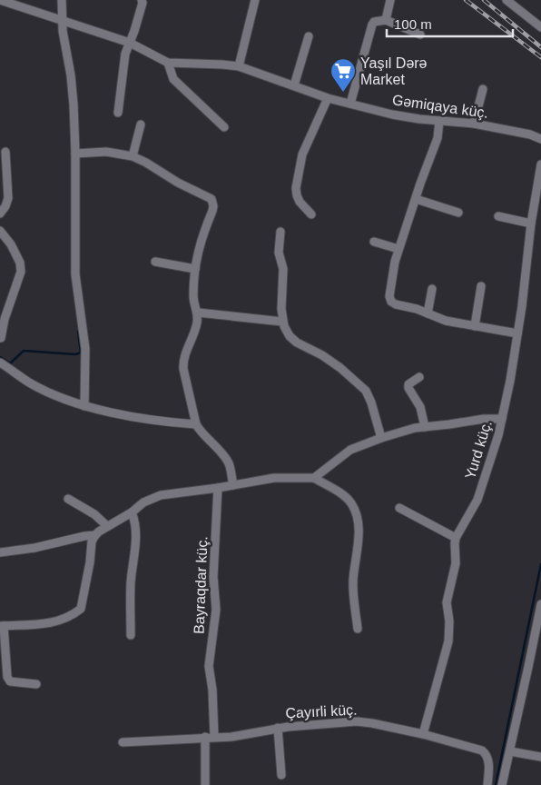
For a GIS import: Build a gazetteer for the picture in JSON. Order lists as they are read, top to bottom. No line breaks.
{"streets":{"street":["Gəmiqaya küç.","Yurd küç.","Bayraqdar küç.","Çayırli küç."]},"crossings":[["Yurd küç.","Çayırli küç."],["Bayraqdar küç.","Çayırli küç."]],"places":{"supermarket":["Yaşıl Dərə Market"]},"scale_bar":"100 m"}
